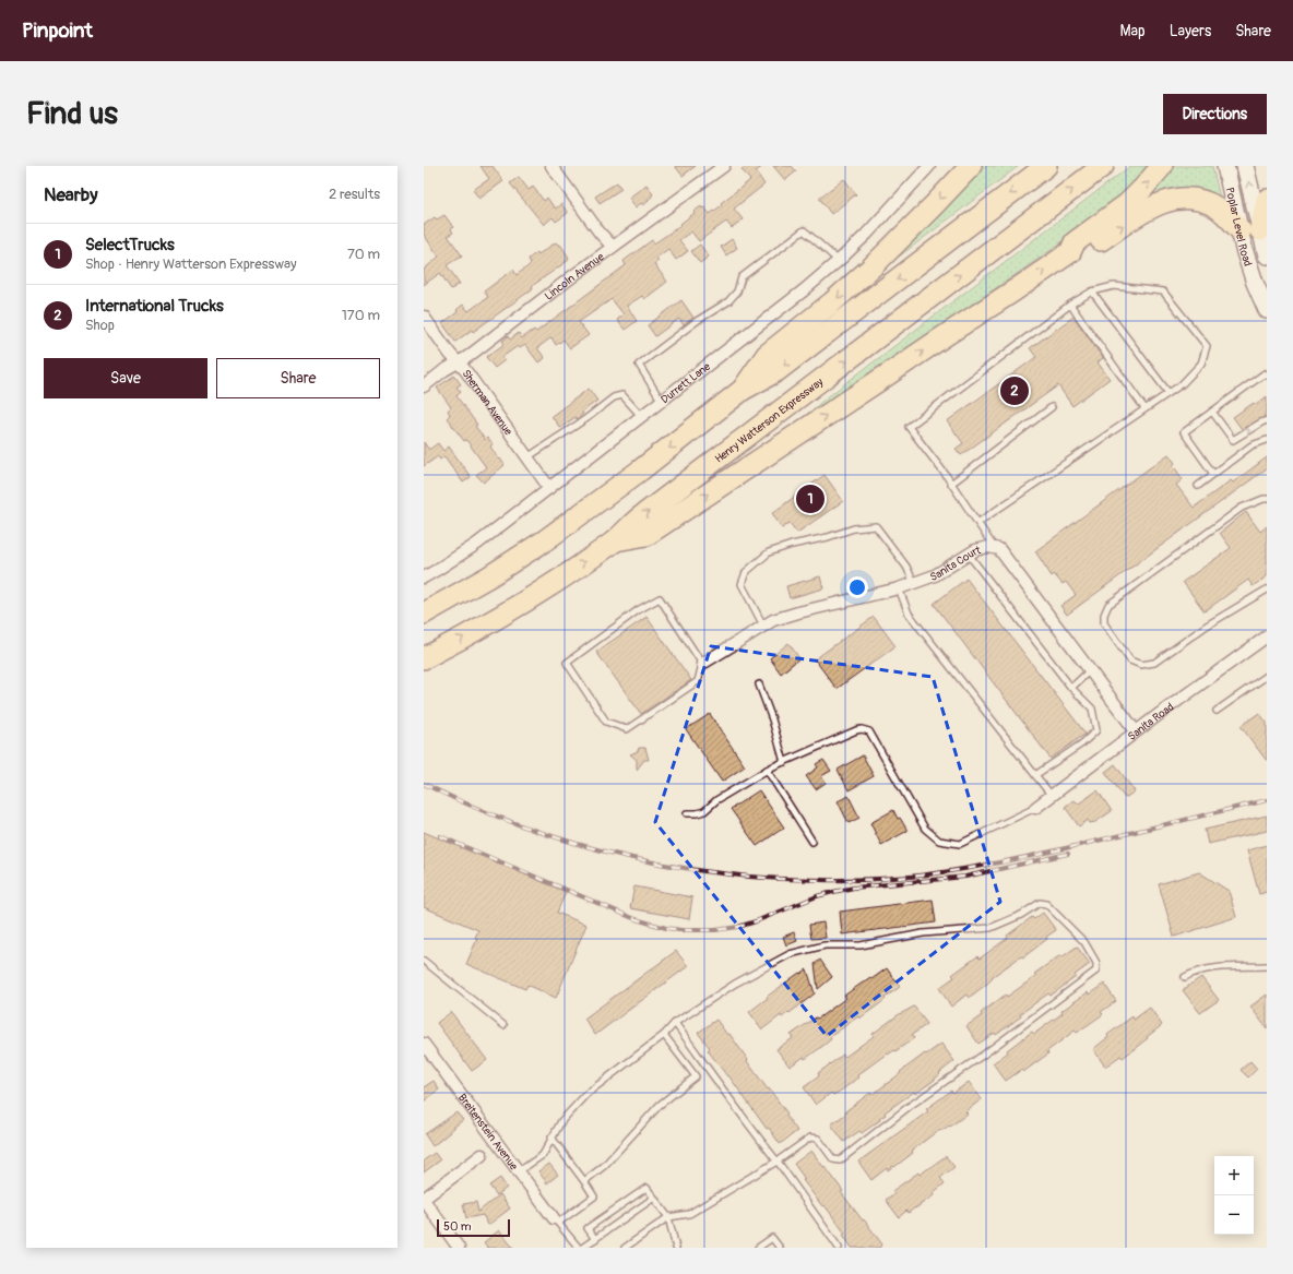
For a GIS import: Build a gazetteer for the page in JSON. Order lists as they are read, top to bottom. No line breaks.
{"streets":{"highway":["Henry Watterson Expressway"],"main road":["Poplar Level Road"],"street":["Lincoln Avenue","Durrett Lane","Sherman Avenue","Sanita Court","Sanita Road","Breitenstein Avenue"]},"crossings":[["Lincoln Avenue","Sherman Avenue"],["Durrett Lane","Sherman Avenue"],["Sanita Court","Sanita Road"]],"scale_bar":"50 m","page":{"header":"Pinpoint","nav":["Map","Layers","Share"],"buttons":["Directions",["Save","Share"]],"title":"Find us","heading":["Nearby","2 results"],"list":[{"mark":"1","name":"SelectTrucks","note":"Shop · Henry Watterson Expressway","value":"70 m"},{"mark":"2","name":"International Trucks","note":"Shop","value":"170 m"}],"pins":["2","1"],"map_buttons":["+","−"],"scale":"50 m"}}
